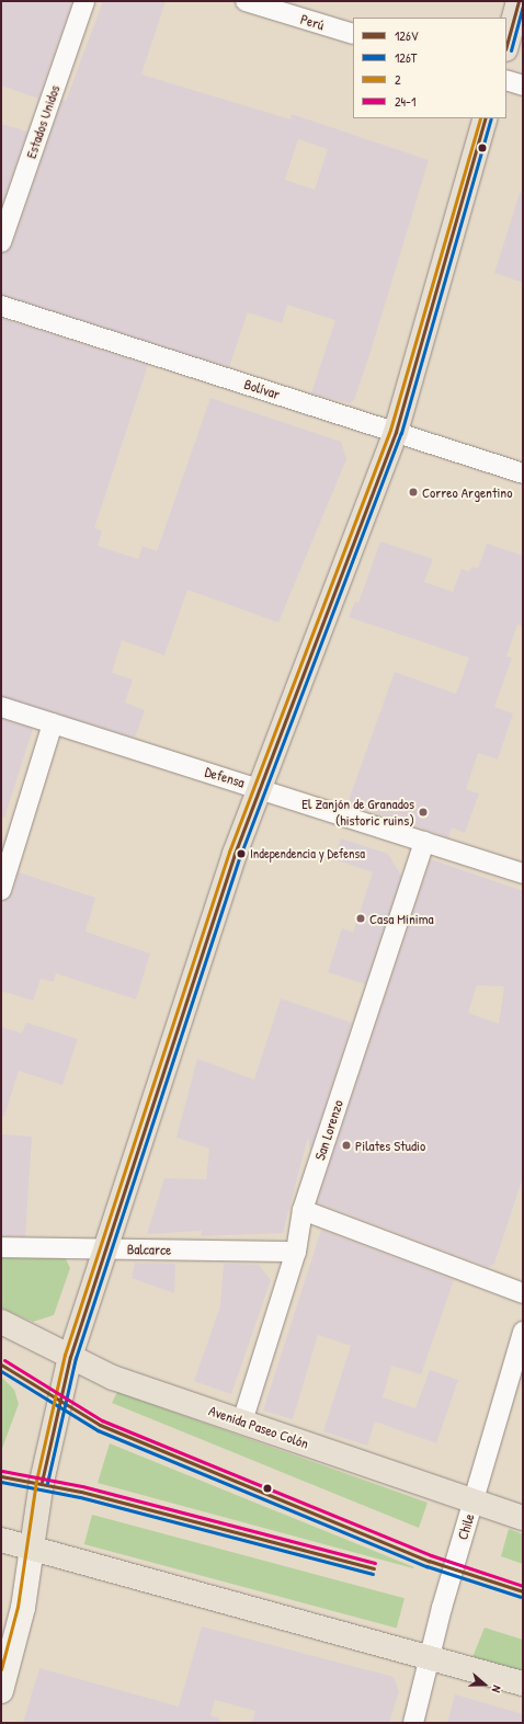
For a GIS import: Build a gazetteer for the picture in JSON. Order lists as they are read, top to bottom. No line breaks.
{"streets":{"main road":["Avenida Paseo Colón"],"street":["Perú","Estados Unidos","Bolívar","Defensa","San Lorenzo","Balcarce","Chile"]},"crossings":[["Defensa","San Lorenzo"],["San Lorenzo","Balcarce"],["San Lorenzo","Avenida Paseo Colón"],["Avenida Paseo Colón","Chile"]],"places":["Correo Argentino","El Zanjón de Granados (historic ruins)","Independencia y Defensa","Casa Mínima","Pilates Studio"],"lines":["transit line 126V","transit line 126T","transit line 2","transit line 24-1"],"legend":["126V","126T","2","24-1"],"north":"right"}
